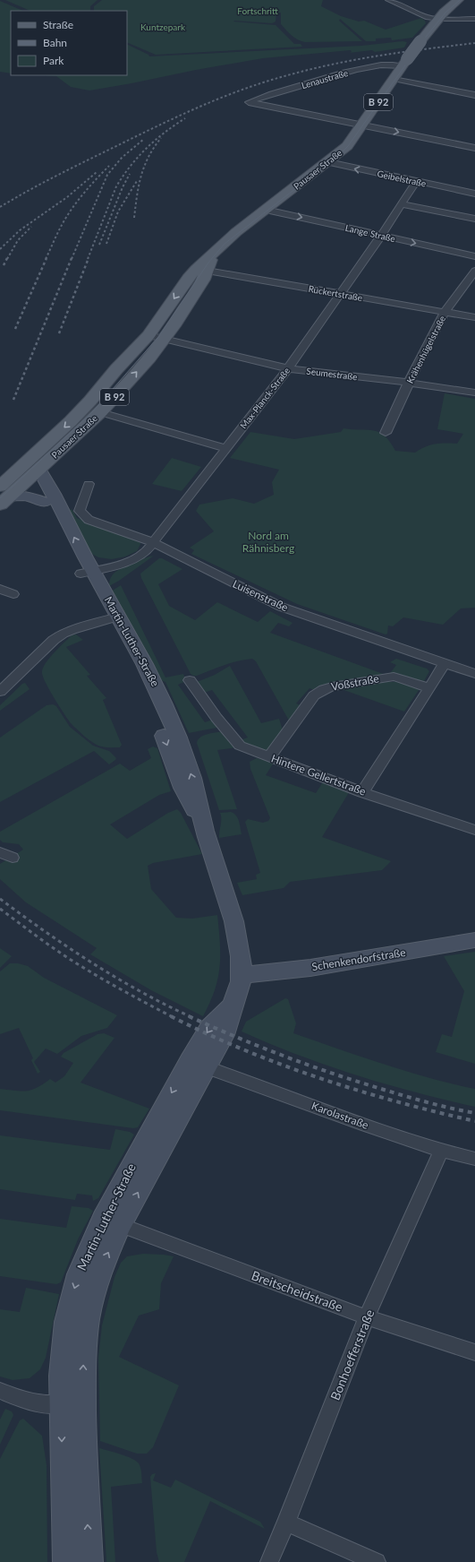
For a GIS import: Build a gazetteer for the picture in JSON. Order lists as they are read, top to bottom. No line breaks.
{"streets":{"main road":["B 92","Pausaer Straße","Martin-Luther-Straße","Schenkendorfstraße"],"street":["Lenaustraße","Geibelstraße","Lange Straße","Rückertstraße","Krähenhügelstraße","Seumestraße","Max-Planck-Straße","Luisenstraße","Voßstraße","Hintere Gellertstraße","Karolastraße","Breitscheidstraße","Bonhoefferstraße"]},"crossings":[["Lenaustraße","Pausaer Straße"],["Pausaer Straße","Geibelstraße"],["Pausaer Straße","Lange Straße"],["Pausaer Straße","Rückertstraße"],["Pausaer Straße","Seumestraße"],["Pausaer Straße","Martin-Luther-Straße"],["Geibelstraße","Max-Planck-Straße"],["Lange Straße","Max-Planck-Straße"],["Rückertstraße","Krähenhügelstraße"],["Rückertstraße","Max-Planck-Straße"],["Krähenhügelstraße","Seumestraße"],["Seumestraße","Max-Planck-Straße"],["Max-Planck-Straße","Luisenstraße"],["Max-Planck-Straße","Martin-Luther-Straße"],["Martin-Luther-Straße","Schenkendorfstraße"],["Martin-Luther-Straße","Karolastraße"],["Martin-Luther-Straße","Breitscheidstraße"],["Voßstraße","Hintere Gellertstraße"],["Karolastraße","Bonhoefferstraße"],["Breitscheidstraße","Bonhoefferstraße"]],"parks":["Fortschritt","Kuntzepark","Nord am Rähnisberg"],"legend":["Straße","Bahn","Park"]}
